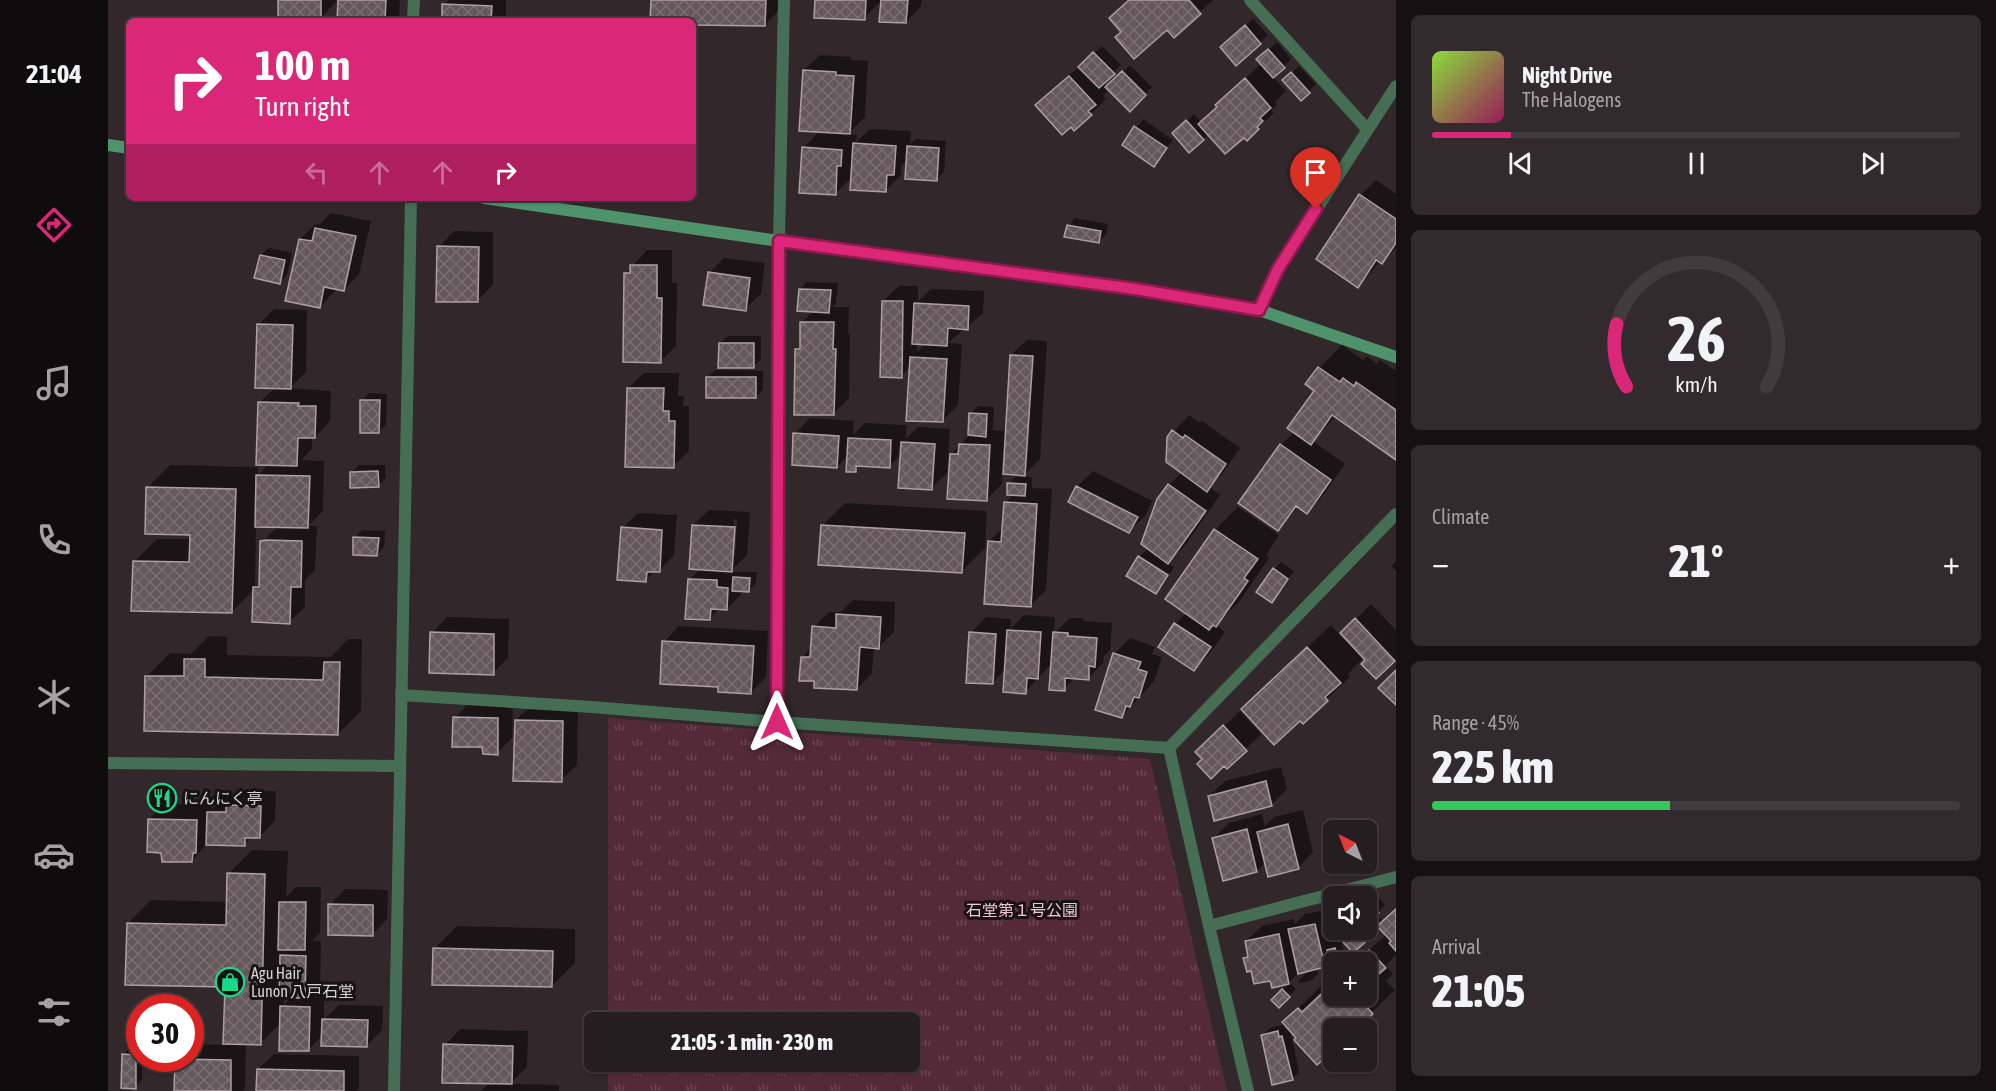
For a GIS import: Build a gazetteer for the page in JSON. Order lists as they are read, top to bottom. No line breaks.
{"parks":["石堂第１号公園"],"places":{"restaurant":["にんにく亭"],"shop":["Agu Hair Lunon 八戸石堂"]},"north":"top left","page":{"tabs":"21:04","turn":["100 m","Turn right"],"song":["Night Drive","The Halogens"],"tile":["Climate",["Range · 45%","225 km"],["Arrival","21:05"]],"heat":["−","21°","+"],"map_buttons":["+","−"],"limit":"30","trip":"21:05 · 1 min · 230 m","gauge":["26","km/h"]}}
